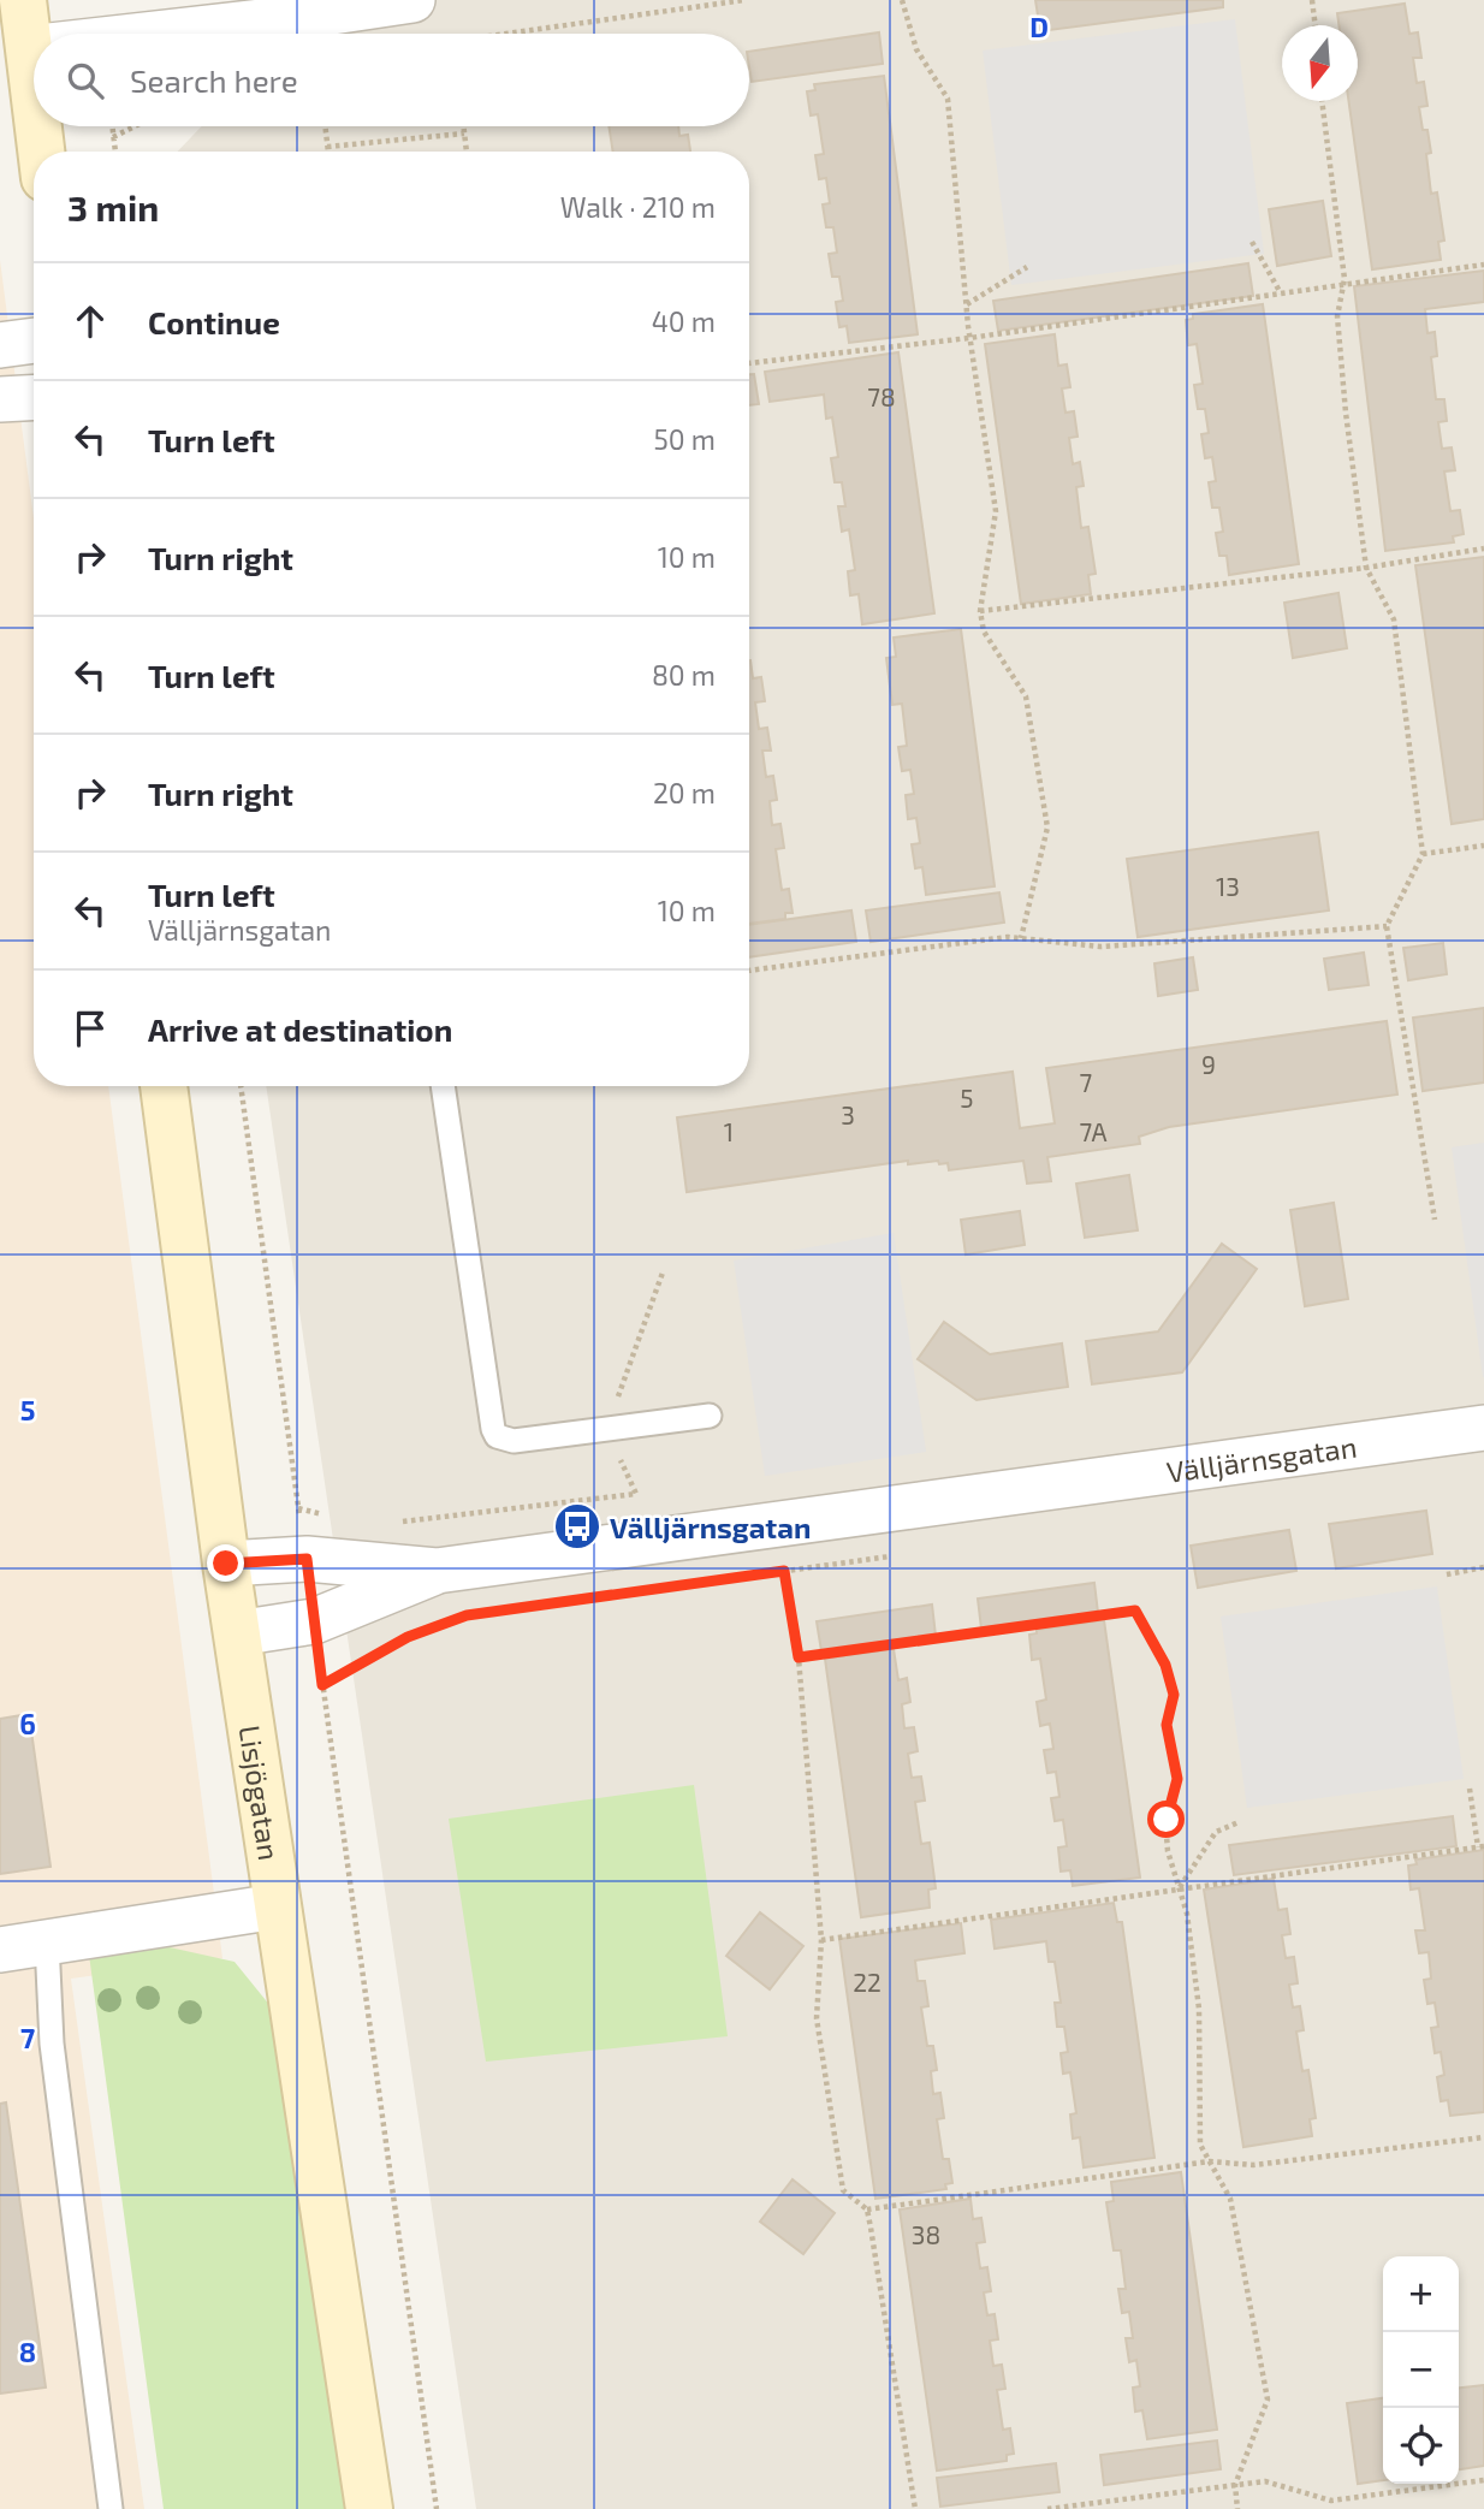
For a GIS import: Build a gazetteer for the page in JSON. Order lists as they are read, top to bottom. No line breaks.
{"streets":{"street":["Välljärnsgatan","Lisjögatan"]},"crossings":[["Välljärnsgatan","Lisjögatan"]],"places":{"bus stop":["Välljärnsgatan"]},"house_numbers":["78","13","9","7","5","3","1","7A","22","38"],"north":"bottom","page":{"search":"Search here","heading":["3 min","Walk · 210 m"],"list":[["Continue","40 m"],["Turn left","50 m"],["Turn right","10 m"],["Turn left","80 m"],["Turn right","20 m"],["Turn left","Välljärnsgatan","10 m"],"Arrive at destination"],"map_buttons":["+","−"]},"grid":{"columns":["D"],"rows":["5","6","7","8"]}}
